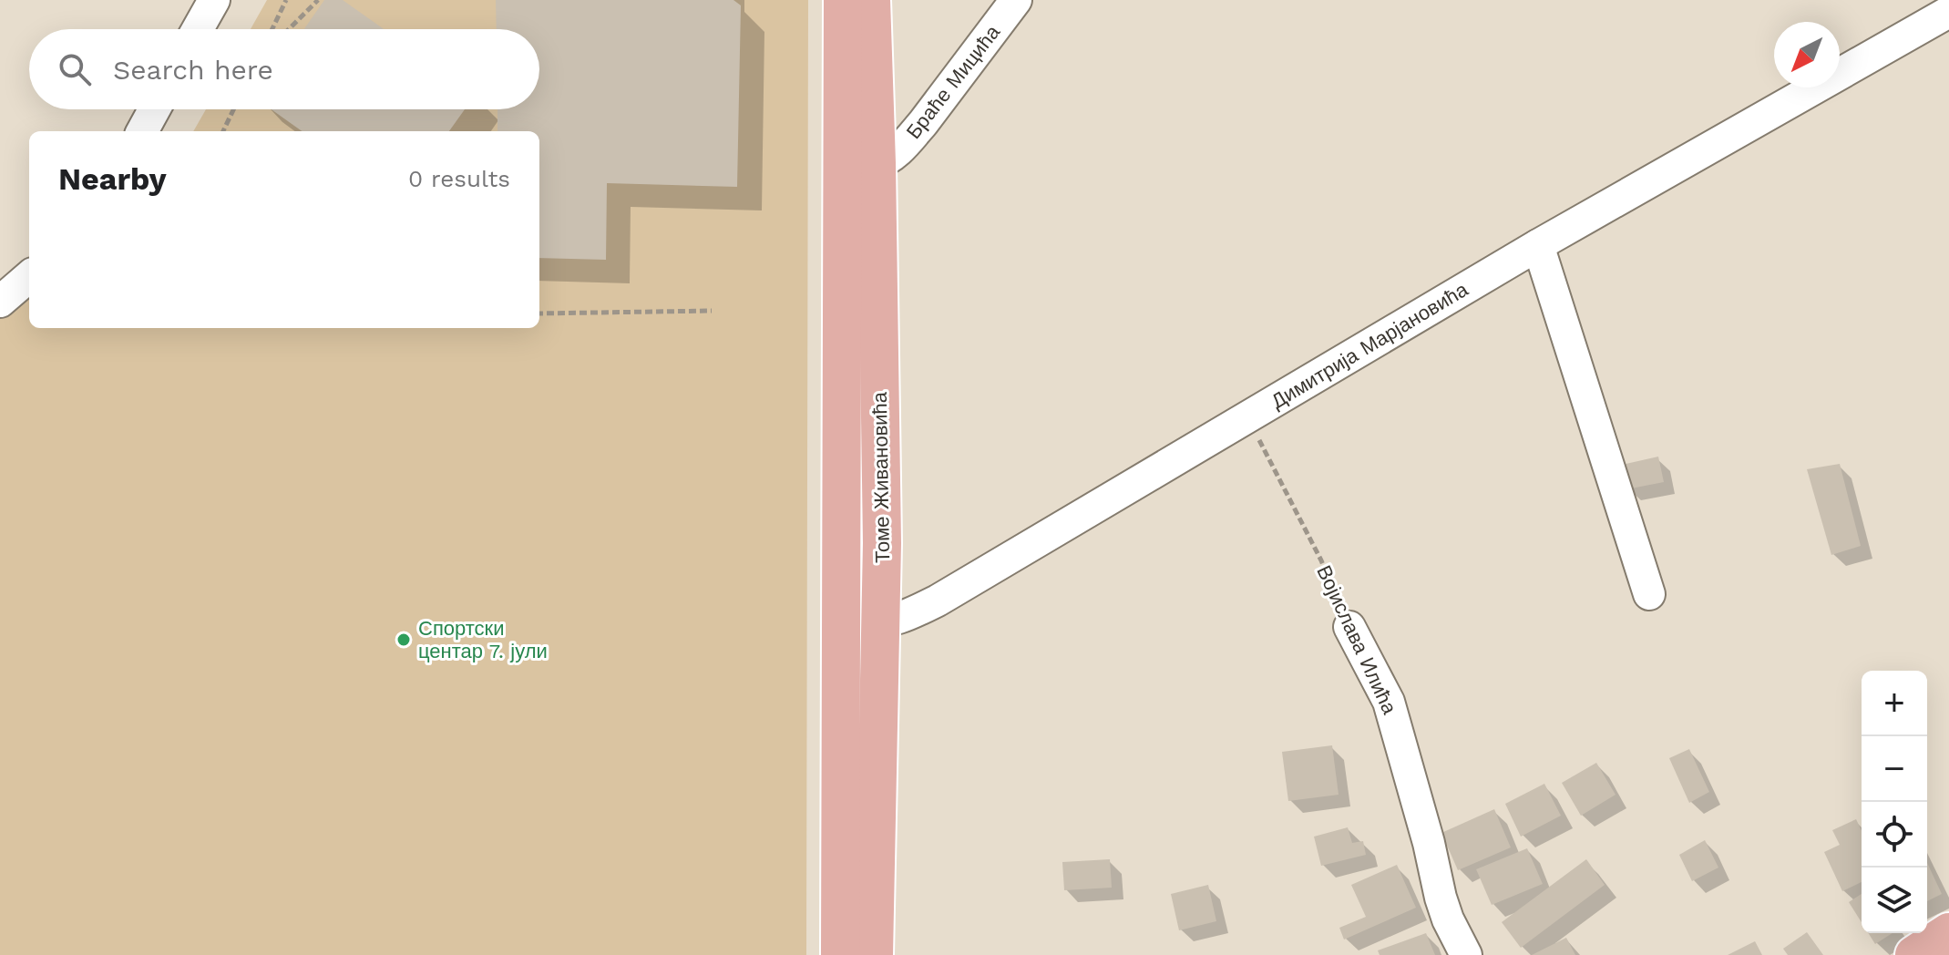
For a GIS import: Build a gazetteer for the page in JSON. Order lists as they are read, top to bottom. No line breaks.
{"streets":{"main road":["Томе Живановића"],"street":["Браће Мицића","Димитрија Марјановића","Војислава Илића"]},"crossings":[["Браће Мицића","Томе Живановића"],["Димитрија Марјановића","Томе Живановића"],["Димитрија Марјановића","Војислава Илића"]],"places":["Спортски центар 7. јули"],"north":"bottom left","page":{"search":"Search here","heading":["Nearby","0 results"],"map_buttons":["+","−"]}}
